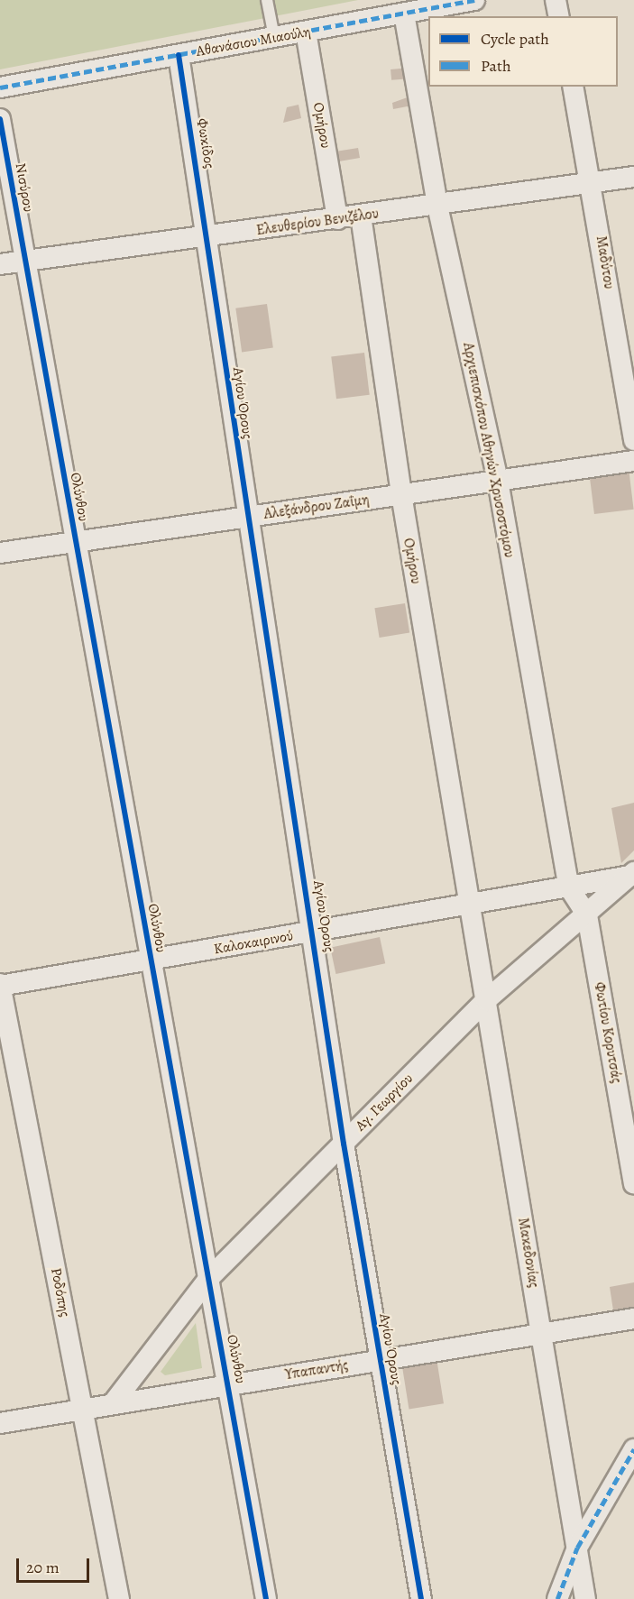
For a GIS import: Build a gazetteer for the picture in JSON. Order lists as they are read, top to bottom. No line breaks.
{"streets":{"street":["Αθανάσιου Μιαούλη","Ομήρου","Φωκίδος","Νισύρου","Ελευθερίου Βενιζέλου","Μαδύτου","Αγίου Όρους","Αρχιεπισκόπου Αθηνών Χρυσοστόμου","Ολύνθου","Αλεξάνδρου Ζαΐμη","Καλοκαιρινού","Φωτίου Κορυτσάς","Αγ. Γεωργίου","Μακεδονίας","Ροδόπης","Υπαπαντής"]},"crossings":[["Αθανάσιου Μιαούλη","Ομήρου"],["Αθανάσιου Μιαούλη","Φωκίδος"],["Αθανάσιου Μιαούλη","Αρχιεπισκόπου Αθηνών Χρυσοστόμου"],["Ομήρου","Ελευθερίου Βενιζέλου"],["Ομήρου","Αλεξάνδρου Ζαΐμη"],["Ομήρου","Καλοκαιρινού"],["Ομήρου","Μακεδονίας"],["Φωκίδος","Ελευθερίου Βενιζέλου"],["Φωκίδος","Αγίου Όρους"],["Νισύρου","Ελευθερίου Βενιζέλου"],["Νισύρου","Ολύνθου"],["Ελευθερίου Βενιζέλου","Μαδύτου"],["Ελευθερίου Βενιζέλου","Αγίου Όρους"],["Ελευθερίου Βενιζέλου","Αρχιεπισκόπου Αθηνών Χρυσοστόμου"],["Ελευθερίου Βενιζέλου","Ολύνθου"],["Αγίου Όρους","Αλεξάνδρου Ζαΐμη"],["Αγίου Όρους","Καλοκαιρινού"],["Αγίου Όρους","Αγ. Γεωργίου"],["Αγίου Όρους","Υπαπαντής"],["Αρχιεπισκόπου Αθηνών Χρυσοστόμου","Αλεξάνδρου Ζαΐμη"],["Αρχιεπισκόπου Αθηνών Χρυσοστόμου","Καλοκαιρινού"],["Αρχιεπισκόπου Αθηνών Χρυσοστόμου","Φωτίου Κορυτσάς"],["Ολύνθου","Αλεξάνδρου Ζαΐμη"],["Ολύνθου","Καλοκαιρινού"],["Ολύνθου","Αγ. Γεωργίου"],["Ολύνθου","Υπαπαντής"],["Καλοκαιρινού","Φωτίου Κορυτσάς"],["Καλοκαιρινού","Αγ. Γεωργίου"],["Καλοκαιρινού","Μακεδονίας"],["Καλοκαιρινού","Ροδόπης"],["Φωτίου Κορυτσάς","Αγ. Γεωργίου"],["Αγ. Γεωργίου","Μακεδονίας"],["Αγ. Γεωργίου","Υπαπαντής"],["Μακεδονίας","Υπαπαντής"],["Ροδόπης","Υπαπαντής"]],"legend":["Cycle path","Path"],"scale_bar":"20 m"}
